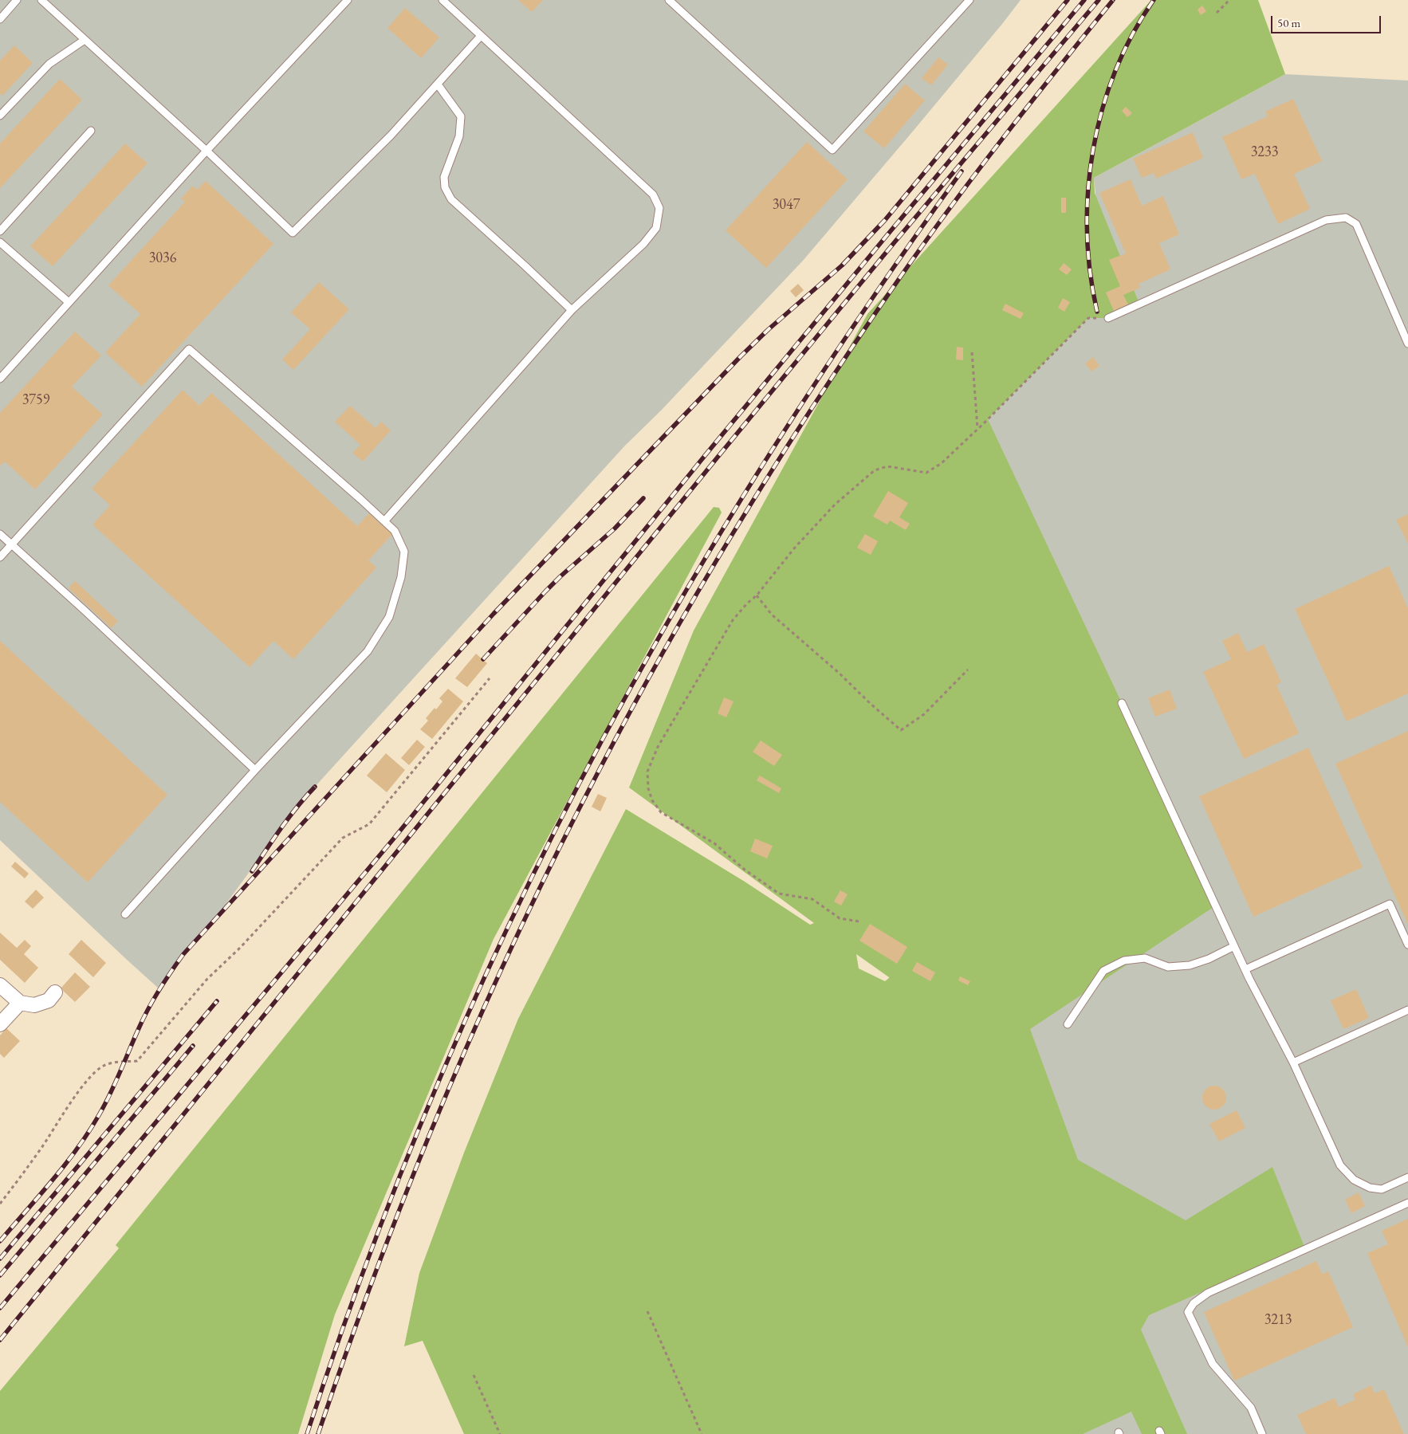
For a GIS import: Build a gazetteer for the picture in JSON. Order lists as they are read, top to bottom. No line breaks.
{"house_numbers":["3233","3047","3036","3759","3213"],"scale_bar":"50 m"}
